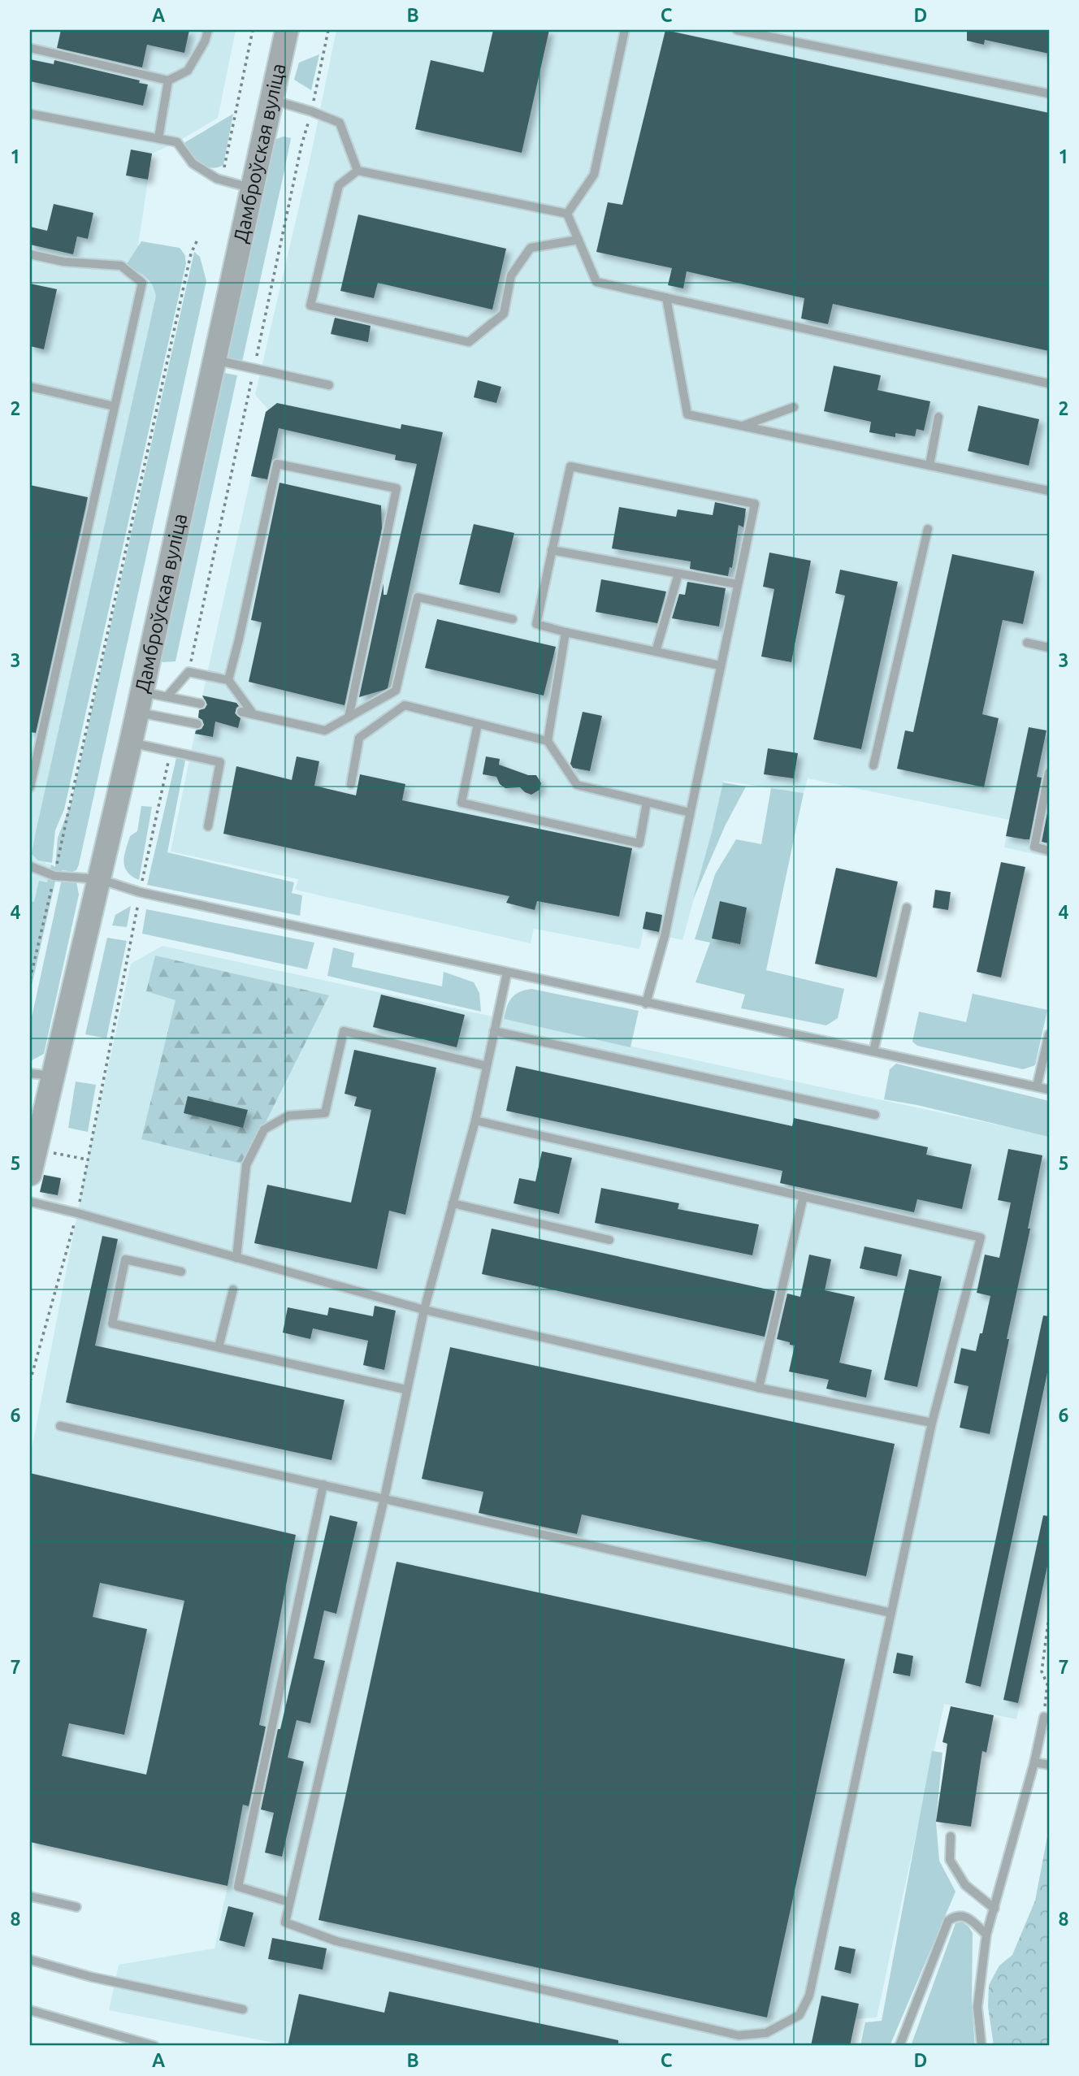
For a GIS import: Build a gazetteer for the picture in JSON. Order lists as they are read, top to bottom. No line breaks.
{"streets":{"street":["Дамброўская вуліца"]},"grid":{"columns":["A","B","C","D"],"rows":["1","2","3","4","5","6","7","8"]}}
